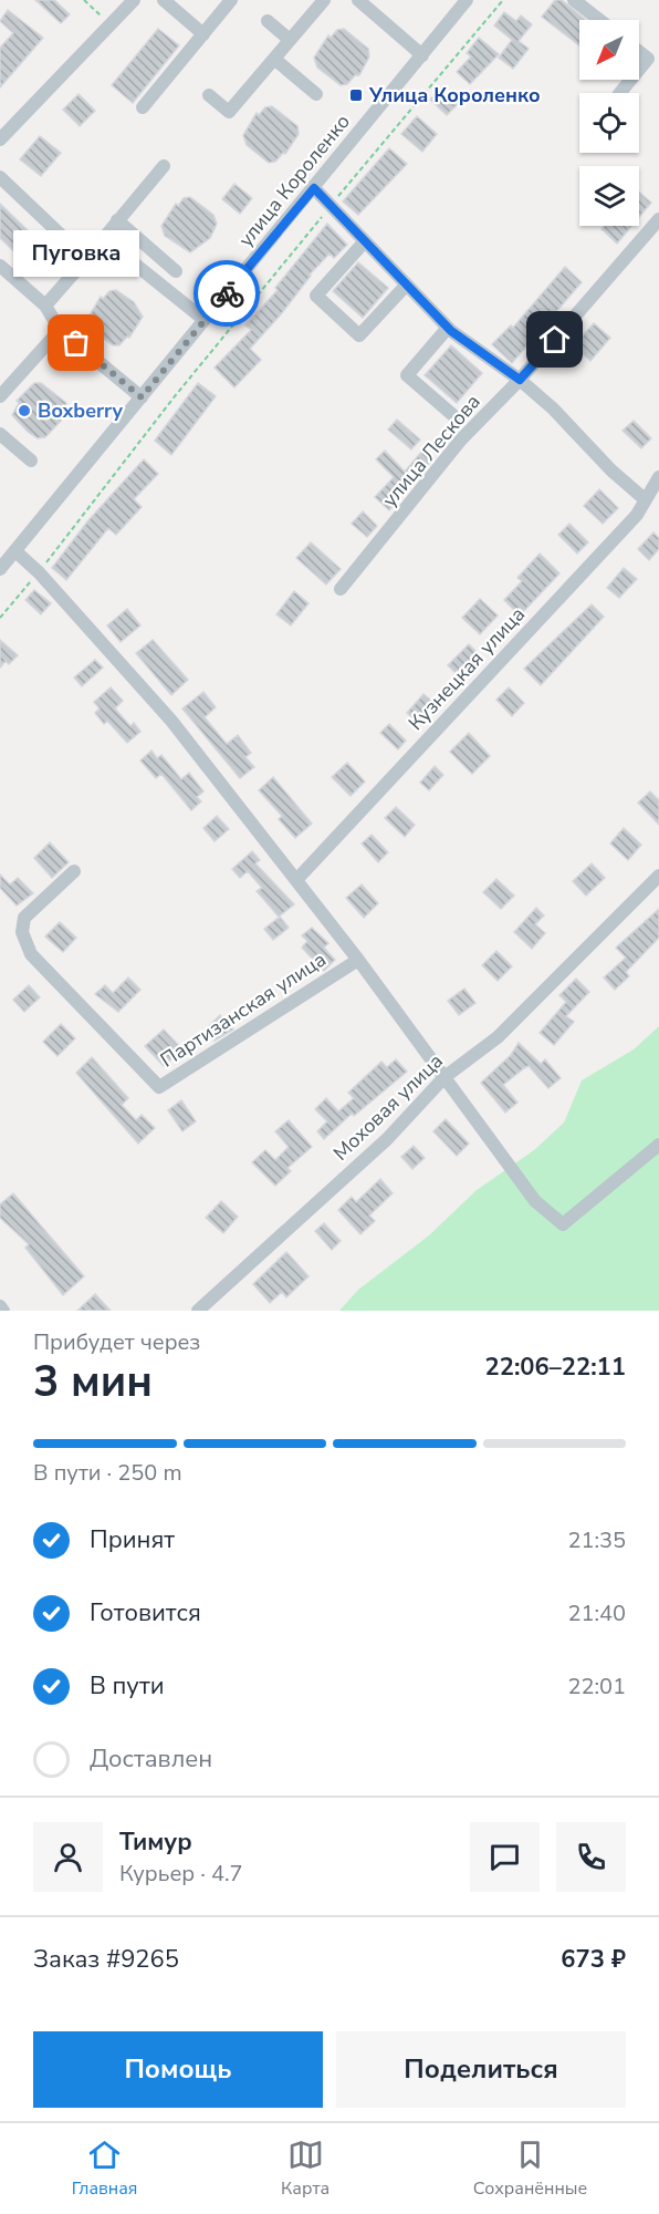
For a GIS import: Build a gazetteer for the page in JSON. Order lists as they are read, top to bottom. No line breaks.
{"streets":{"street":["улица Короленко","улица Лескова","Кузнецкая улица","Партизанская улица","Моховая улица"]},"places":{"transit":["Улица Короленко"],"other":["Пуговка","Boxberry"]},"north":"bottom left","page":{"bubble":"Пуговка","heading":["3 мин","Прибудет через","22:06–22:11"],"panel":["Тимур","Курьер · 4.7","Заказ #9265","673 ₽"],"bar":"В пути · 250 m","list":[["Принят","21:35"],["Готовится","21:40"],["В пути","22:01"],"Доставлен"],"buttons":["Помощь","Поделиться"],"tabs":["Главная","Карта","Сохранённые"]}}
